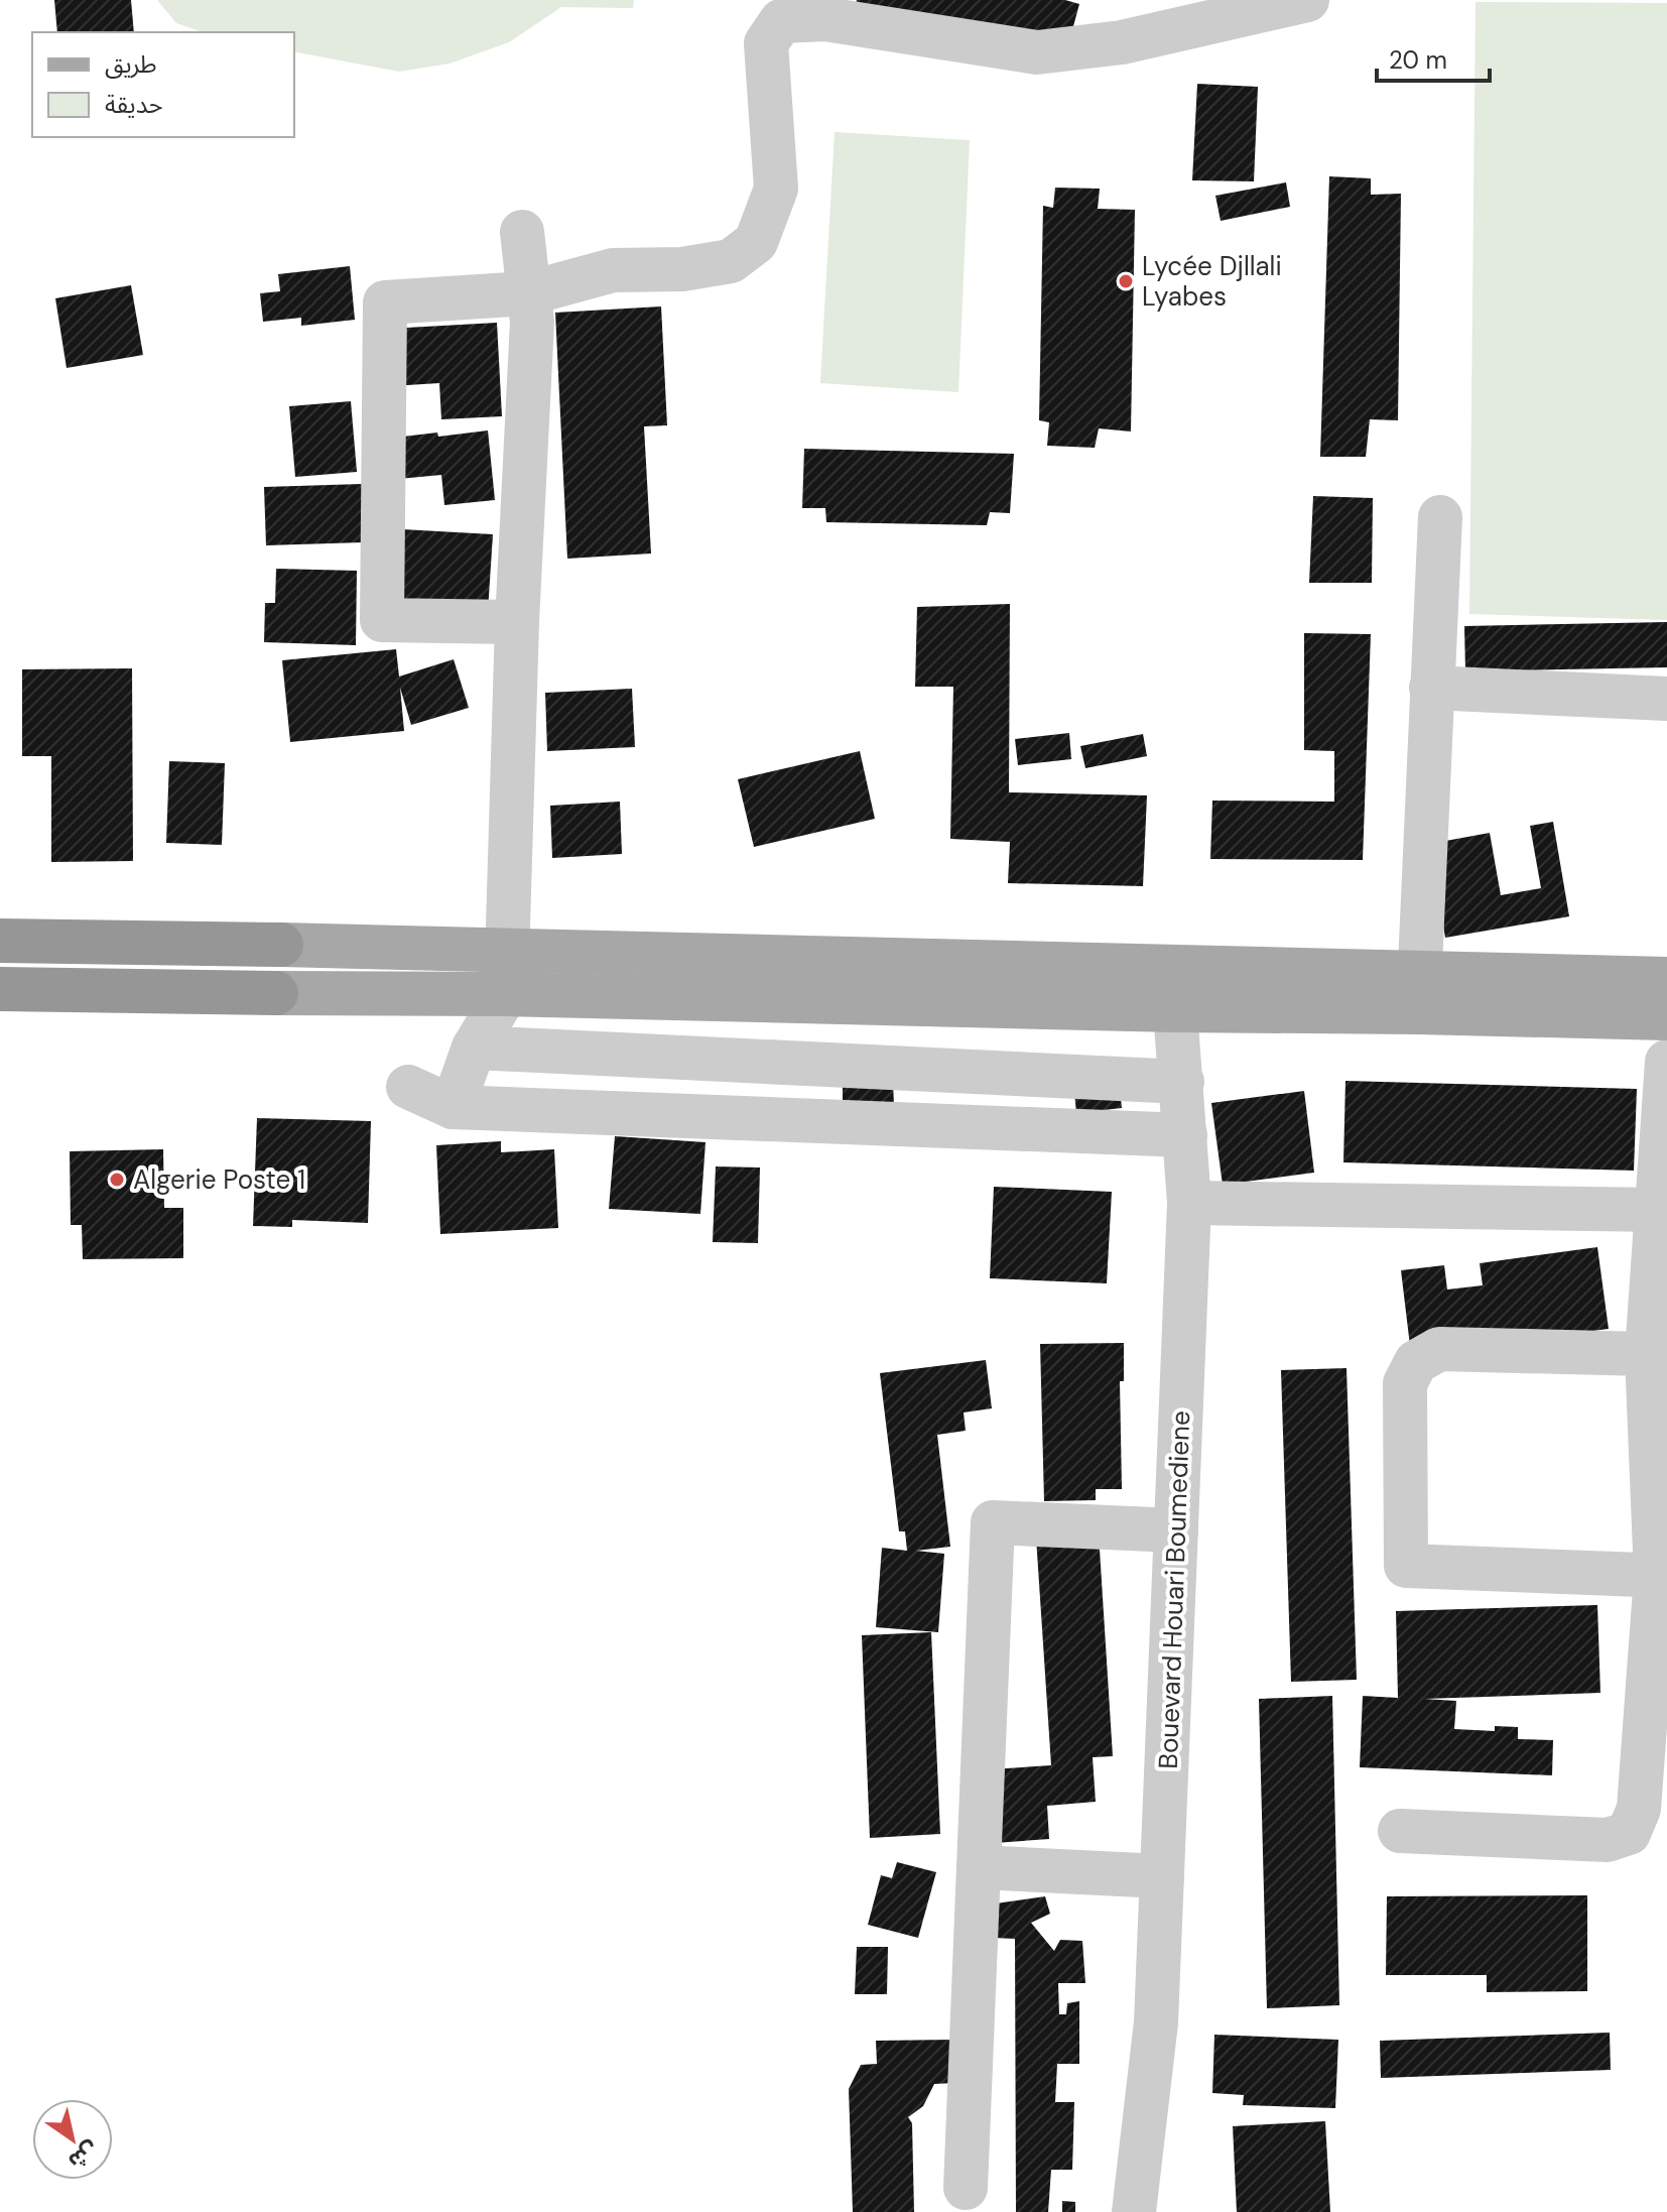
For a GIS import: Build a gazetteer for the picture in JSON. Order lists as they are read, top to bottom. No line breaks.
{"streets":{"street":["Bouevard Houari Boumediene"]},"places":["Lycée Djllali Lyabes","Algerie Poste 1"],"legend":["طريق","حديقة"],"scale_bar":"20 m","north":"bottom right"}
